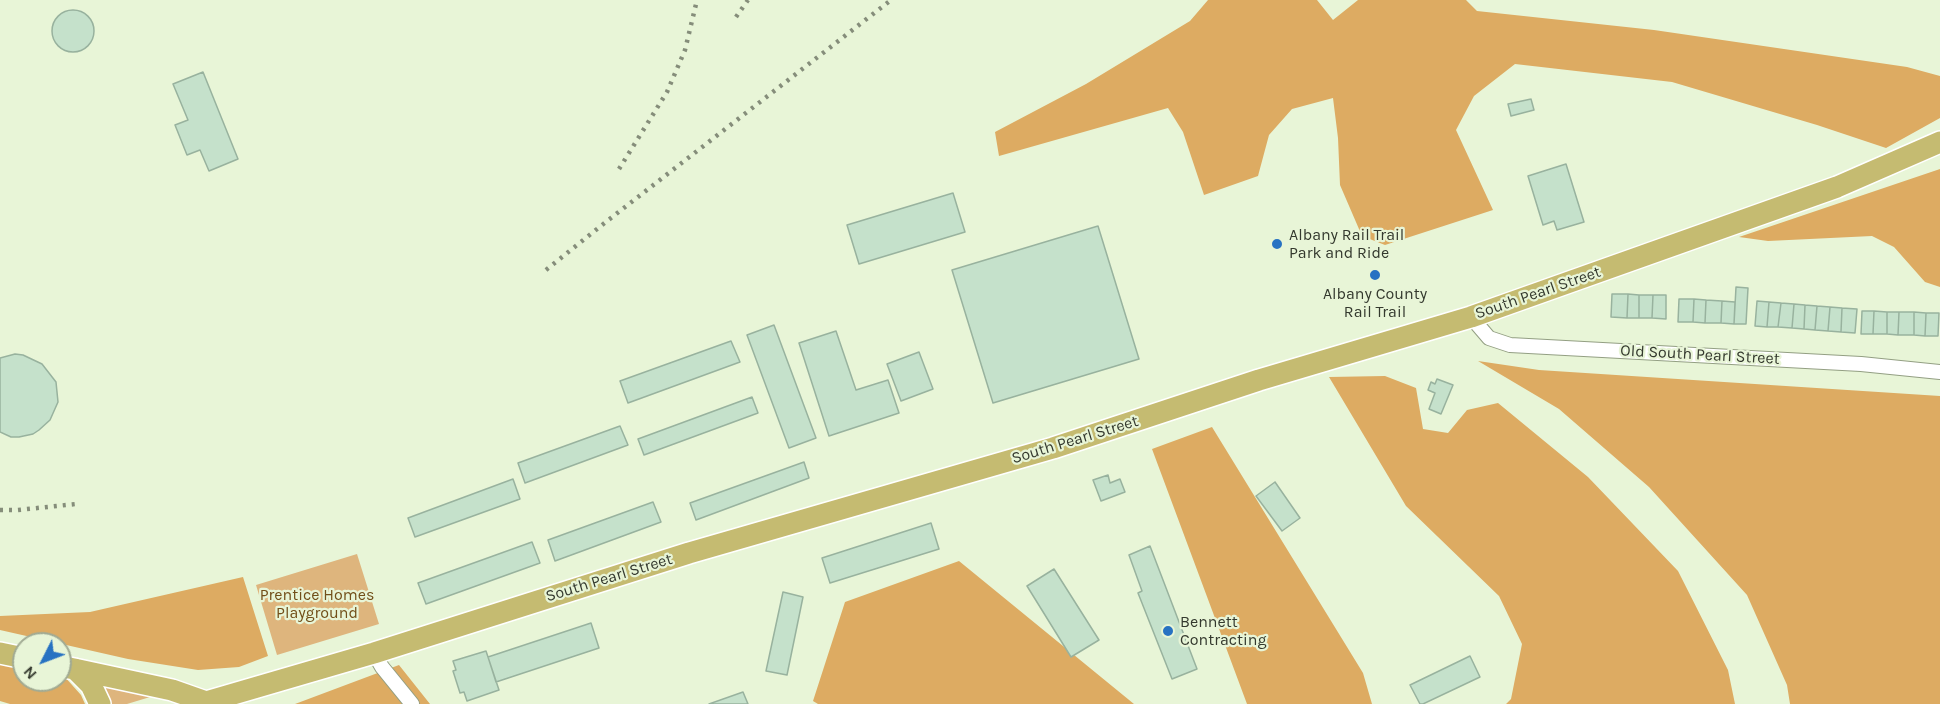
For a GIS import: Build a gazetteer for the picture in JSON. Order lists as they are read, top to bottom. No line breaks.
{"streets":{"main road":["South Pearl Street"],"street":["Old South Pearl Street"]},"crossings":[["South Pearl Street","Old South Pearl Street"]],"parks":["Prentice Homes Playground"],"places":["Albany Rail Trail Park and Ride","Albany County Rail Trail","Bennett Contracting"],"north":"bottom left"}
